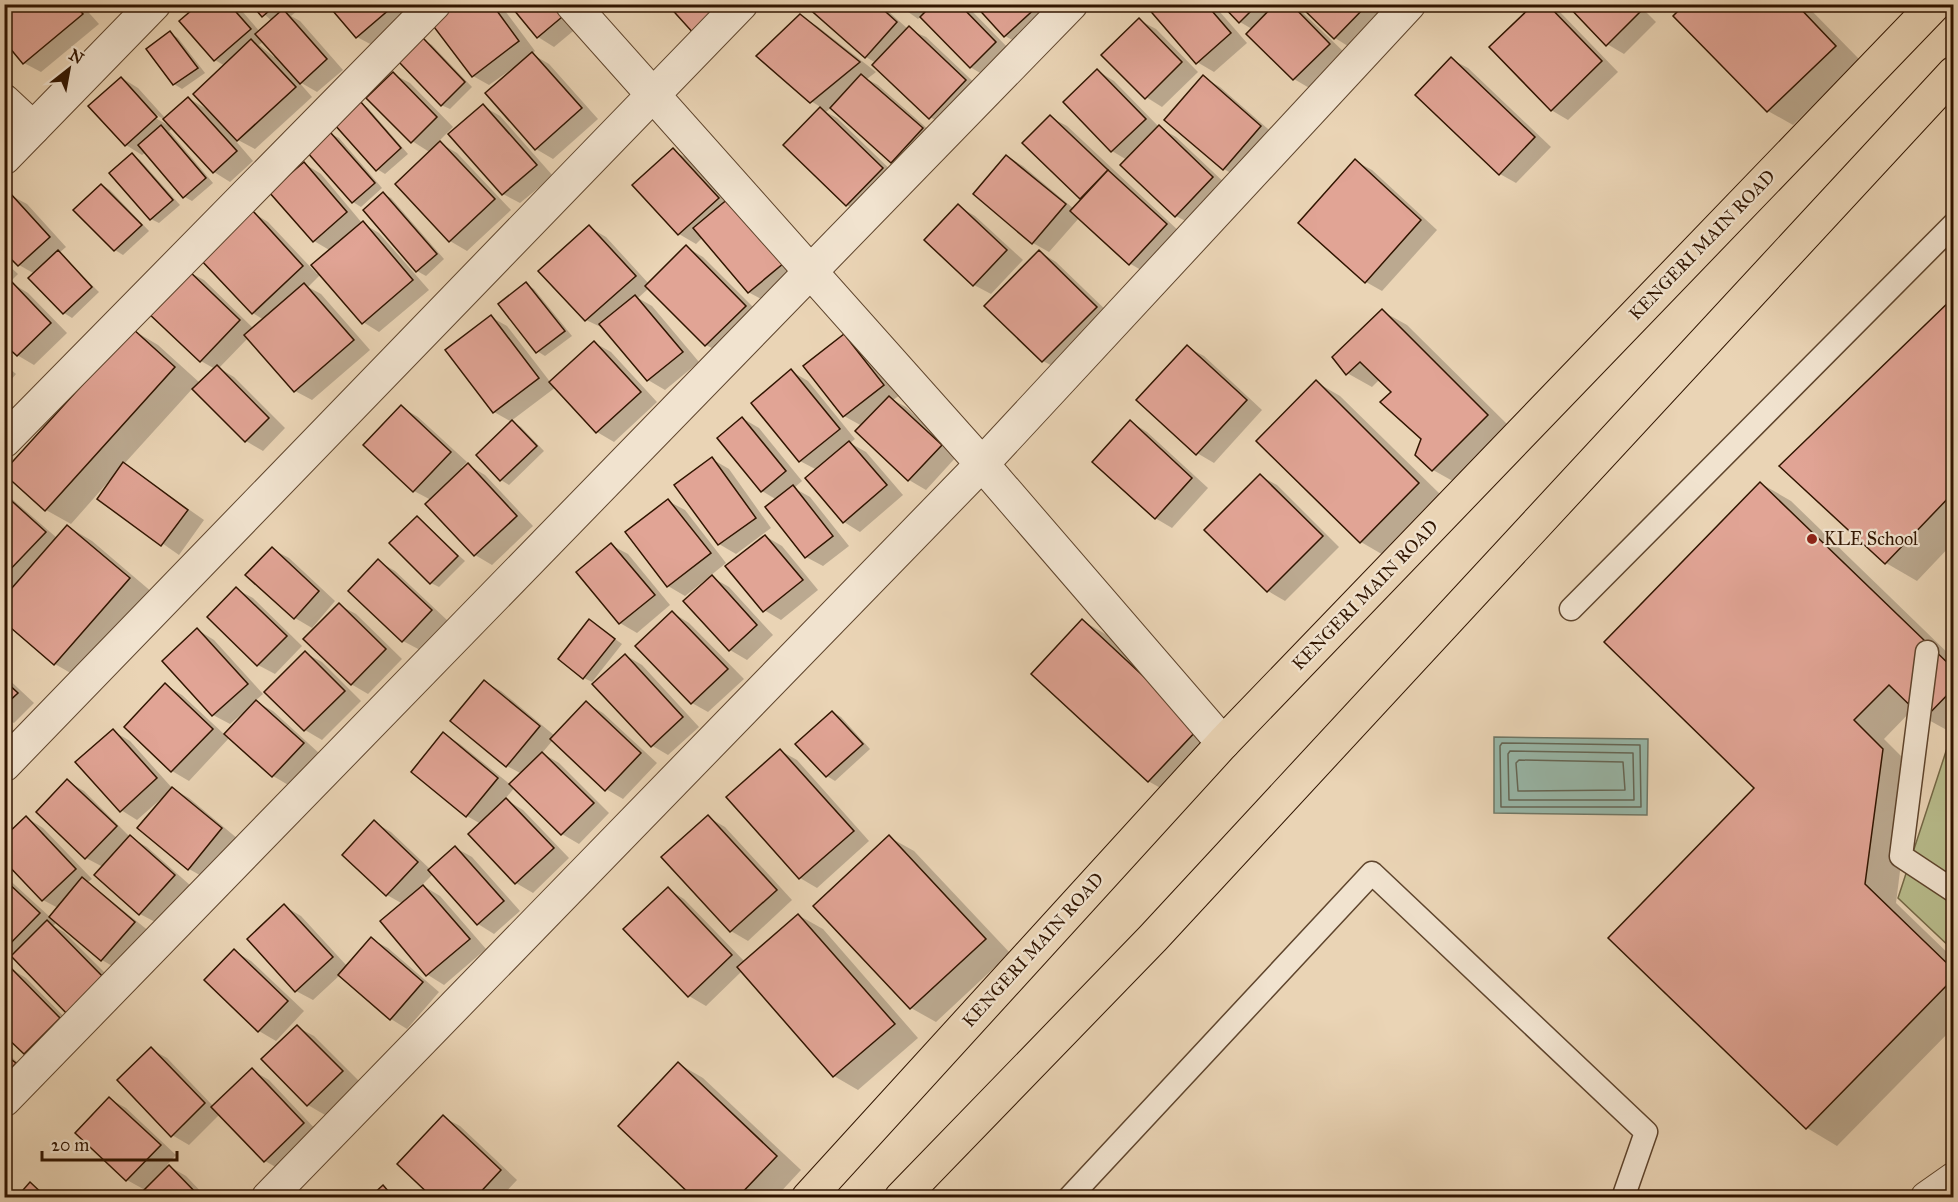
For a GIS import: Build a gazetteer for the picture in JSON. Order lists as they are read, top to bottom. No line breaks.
{"streets":{"main road":["KENGERI MAIN ROAD"]},"places":["KLE School"],"scale_bar":"20 m","north":"top right"}
